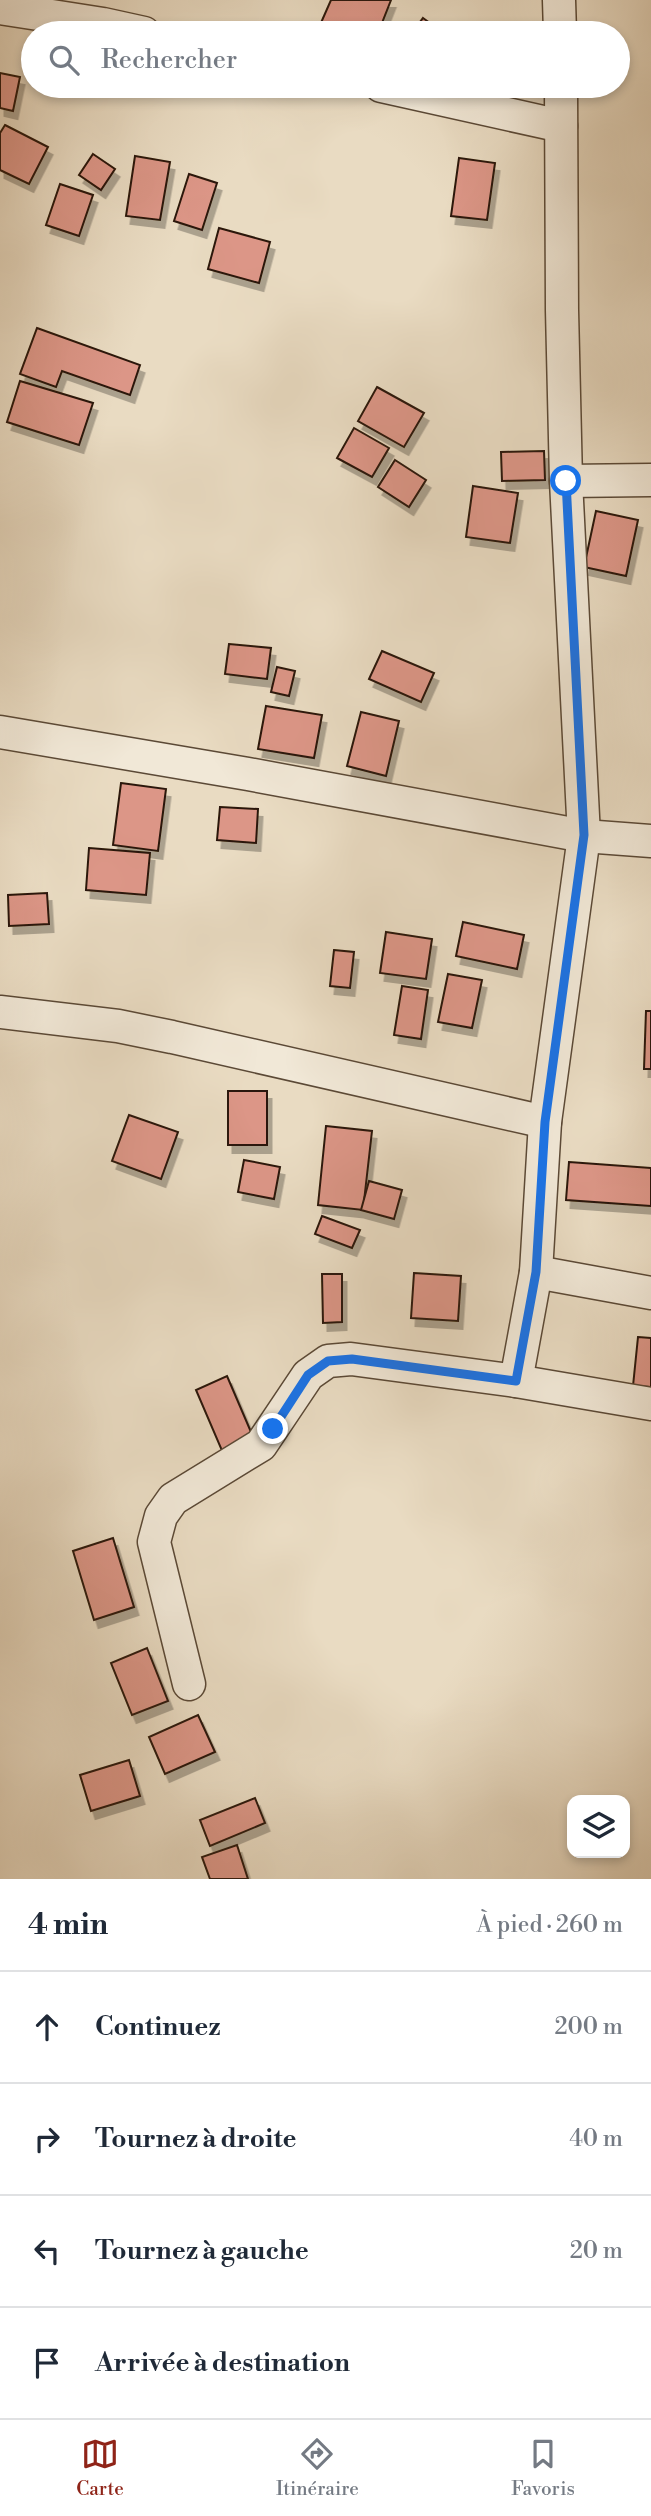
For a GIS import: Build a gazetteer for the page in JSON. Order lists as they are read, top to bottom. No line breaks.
{"page":{"search":"Rechercher","heading":["4 min","À pied · 260 m"],"list":[["Continuez","200 m"],["Tournez à droite","40 m"],["Tournez à gauche","20 m"],"Arrivée à destination"],"nav":["Carte","Itinéraire","Favoris"]}}
